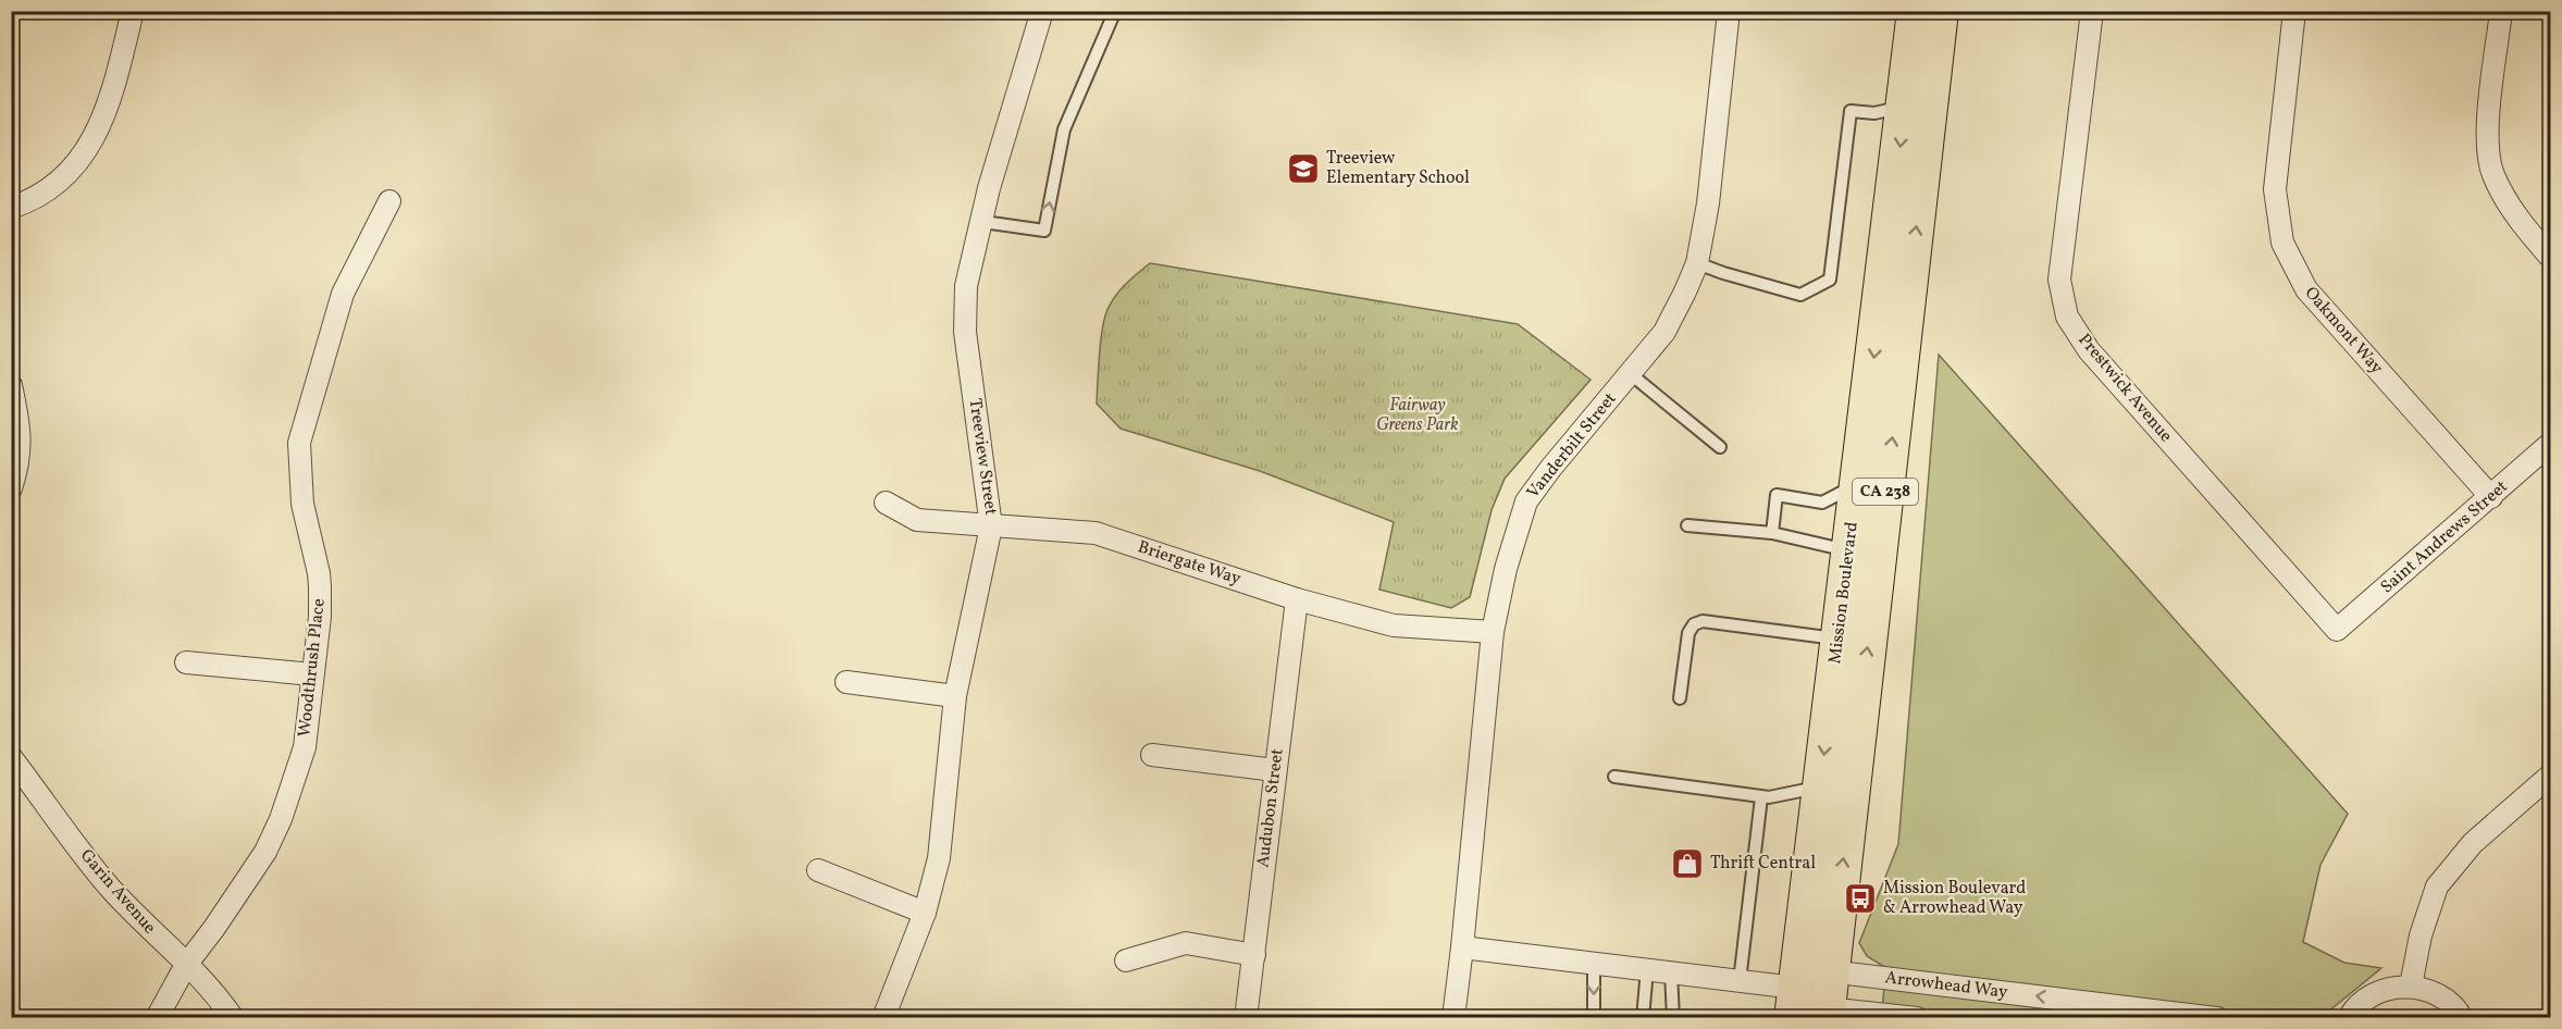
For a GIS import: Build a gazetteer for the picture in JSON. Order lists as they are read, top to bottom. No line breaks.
{"streets":{"main road":["CA 238","Mission Boulevard"],"street":["Oakmont Way","Prestwick Avenue","Vanderbilt Street","Treeview Street","Saint Andrews Street","Briergate Way","Woodthrush Place","Audubon Street","Garin Avenue","Arrowhead Way"]},"crossings":[["Oakmont Way","Saint Andrews Street"],["Prestwick Avenue","Saint Andrews Street"],["Vanderbilt Street","Briergate Way"],["Vanderbilt Street","Arrowhead Way"],["Treeview Street","Briergate Way"],["Briergate Way","Audubon Street"],["Mission Boulevard","Arrowhead Way"],["Woodthrush Place","Garin Avenue"]],"one_way":["Arrowhead Way"],"parks":["Fairway Greens Park"],"places":{"school or university":["Treeview Elementary School"],"shop":["Thrift Central"],"bus stop":["Mission Boulevard & Arrowhead Way"]}}
